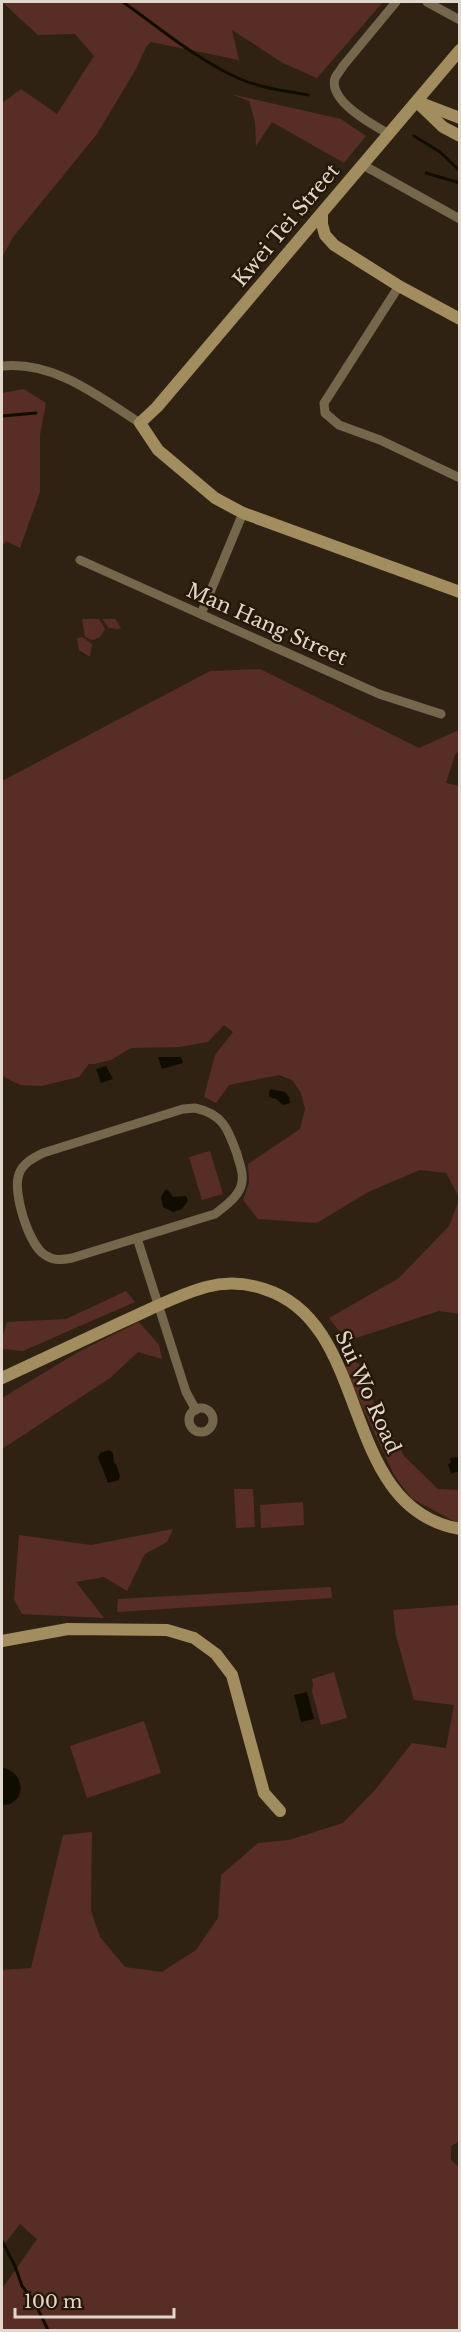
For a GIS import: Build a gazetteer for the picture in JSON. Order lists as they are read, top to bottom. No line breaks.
{"streets":{"street":["Kwei Tei Street","Man Hang Street","Sui Wo Road"]},"scale_bar":"100 m"}
